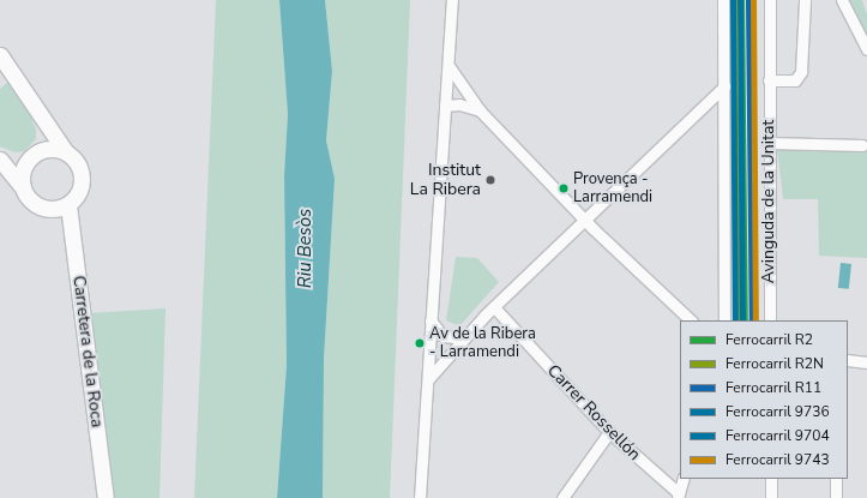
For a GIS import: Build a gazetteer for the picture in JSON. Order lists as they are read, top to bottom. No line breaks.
{"streets":{"street":["Avinguda de la Unitat","Carretera de la Roca","Carrer Rossellón"]},"water":["Riu Besòs"],"places":["Institut La Ribera","Provença - Larramendi","Av de la Ribera - Larramendi"],"lines":["rail line R2","rail line R2N","rail line R11","rail line 9736","rail line 9704","rail line 9743"],"legend":["Ferrocarril R2","Ferrocarril R2N","Ferrocarril R11","Ferrocarril 9736","Ferrocarril 9704","Ferrocarril 9743"]}
